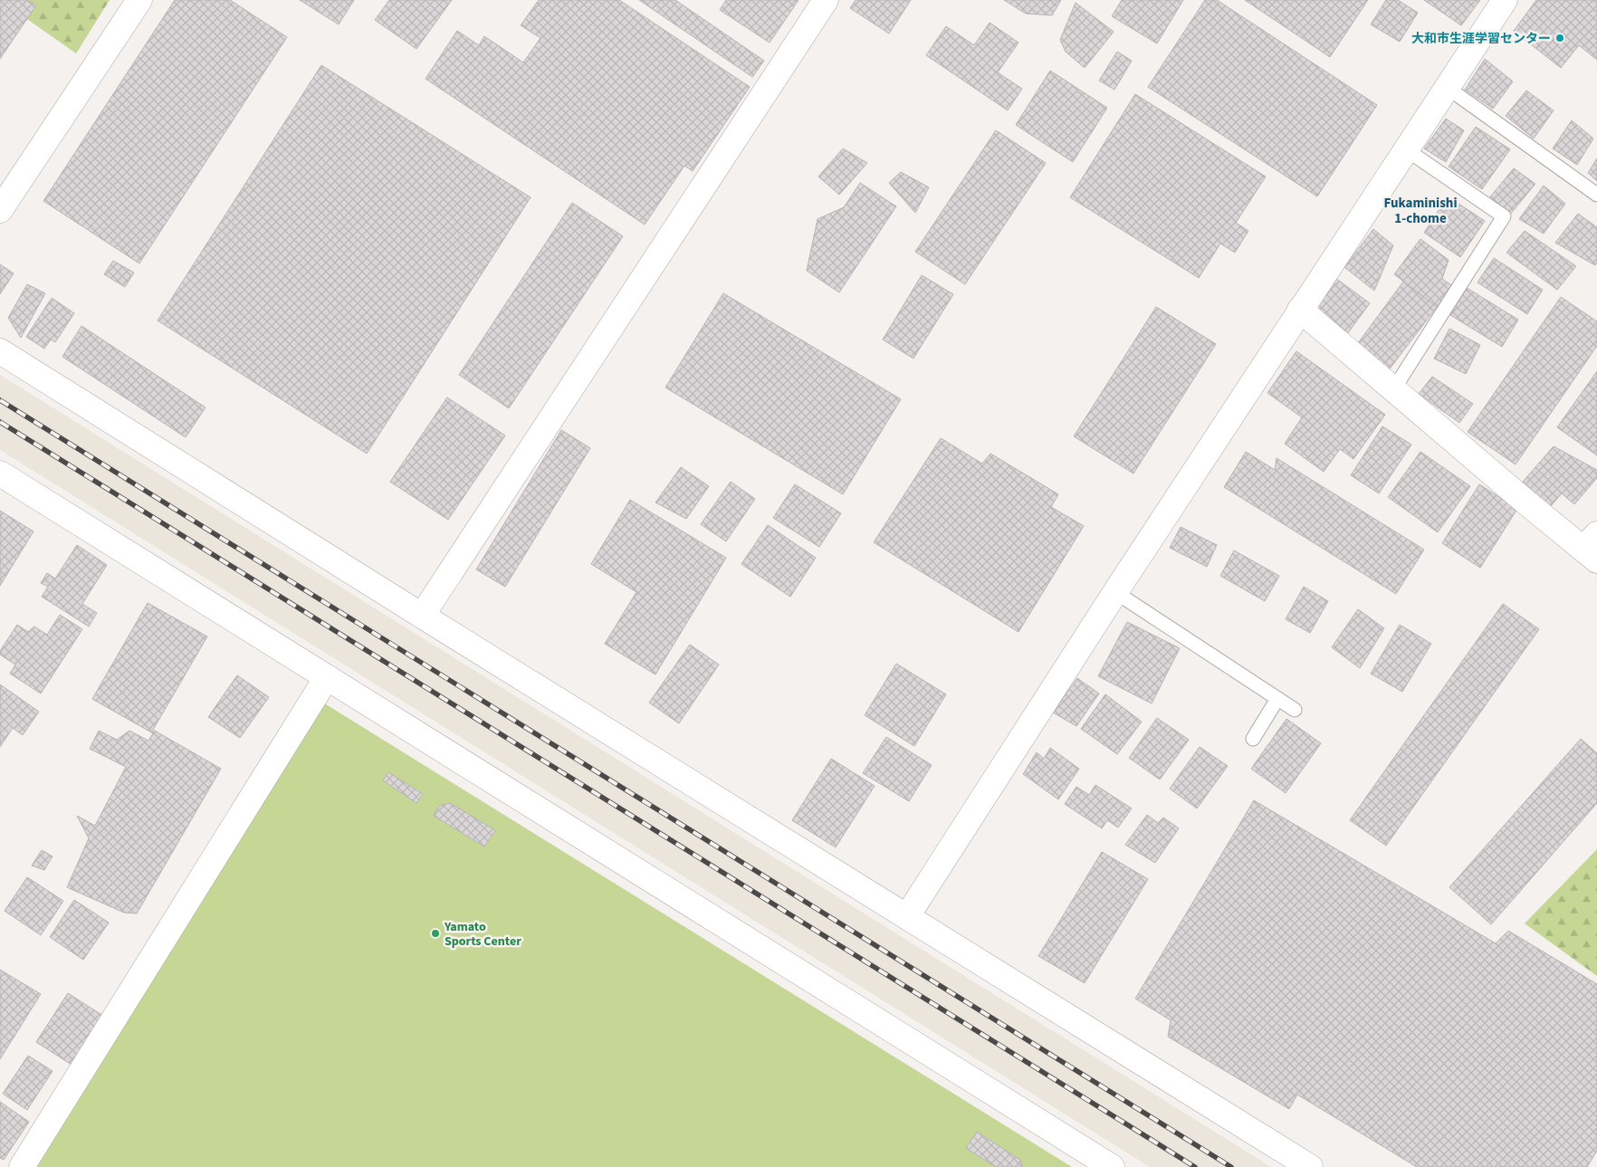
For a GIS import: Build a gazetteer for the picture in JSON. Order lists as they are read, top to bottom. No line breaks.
{"districts":["Fukaminishi 1-chome"],"places":["大和市生涯学習センター","Yamato Sports Center"]}
